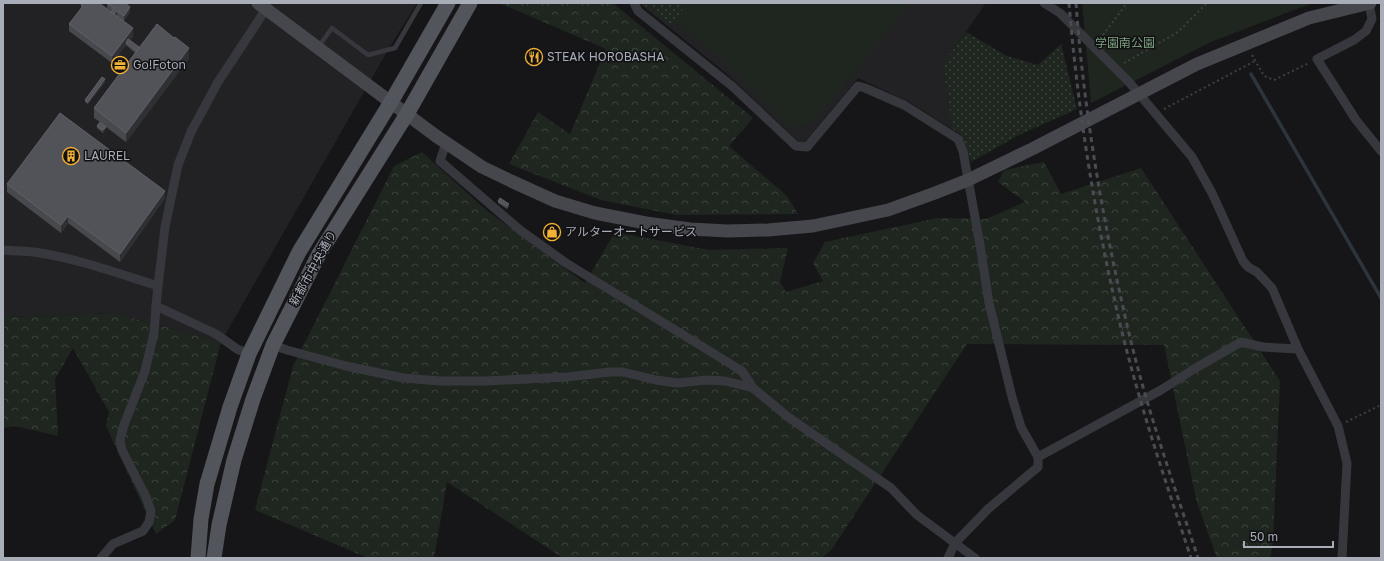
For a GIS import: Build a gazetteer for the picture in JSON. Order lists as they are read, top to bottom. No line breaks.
{"streets":{"main road":["新都市中央通り"]},"parks":["学園南公園"],"places":{"restaurant":["STEAK HOROBASHA"],"office":["Go!Foton"],"building":["LAUREL"],"shop":["アルターオートサービス"]},"scale_bar":"50 m"}
